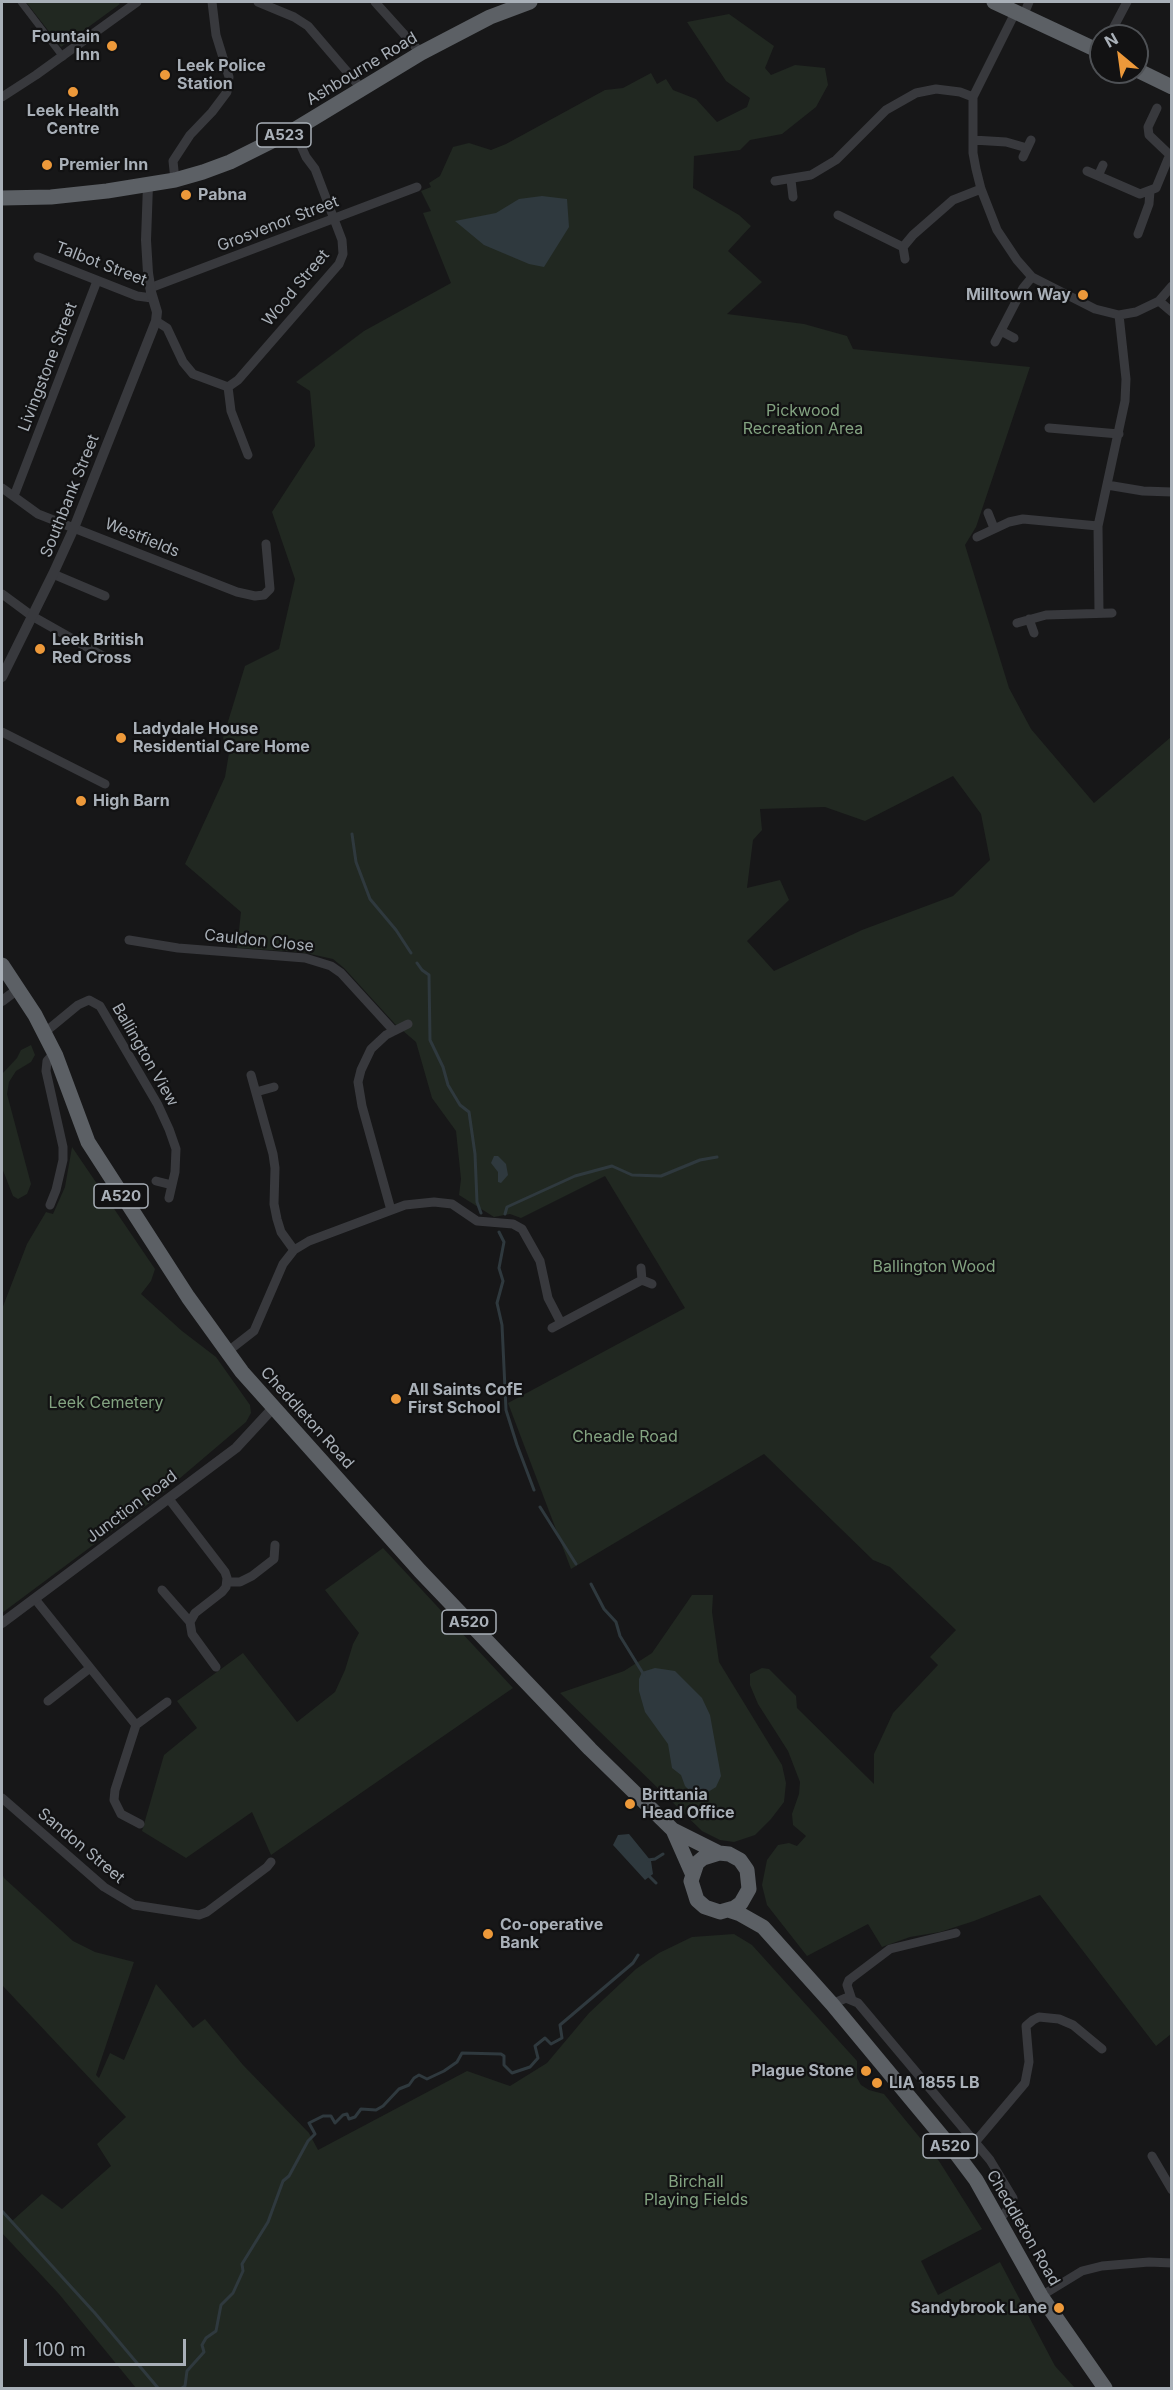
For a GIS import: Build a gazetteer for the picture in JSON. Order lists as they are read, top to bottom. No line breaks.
{"streets":{"highway":["Ashbourne Road","A523","A520","Cheddleton Road"],"street":["Grosvenor Street","Talbot Street","Wood Street","Livingstone Street","Southbank Street","Westfields","Cauldon Close","Ballington View","Junction Road","Sandon Street"]},"crossings":[["Ashbourne Road","Wood Street"],["Grosvenor Street","Talbot Street"],["Grosvenor Street","Wood Street"],["Talbot Street","Livingstone Street"],["Livingstone Street","Westfields"],["Southbank Street","Westfields"],["Ballington View","Cheddleton Road"],["Cheddleton Road","Junction Road"]],"parks":["Pickwood Recreation Area","Ballington Wood","Leek Cemetery","Cheadle Road","Birchall Playing Fields"],"places":["Fountain Inn","Leek Police Station","Leek Health Centre","Premier Inn","Pabna","Milltown Way","Leek British Red Cross","Ladydale House Residential Care Home","High Barn","All Saints CofE First School","Brittania Head Office","Co-operative Bank","Plague Stone","LIA 1855 LB","Sandybrook Lane"],"scale_bar":"100 m","north":"top left"}
